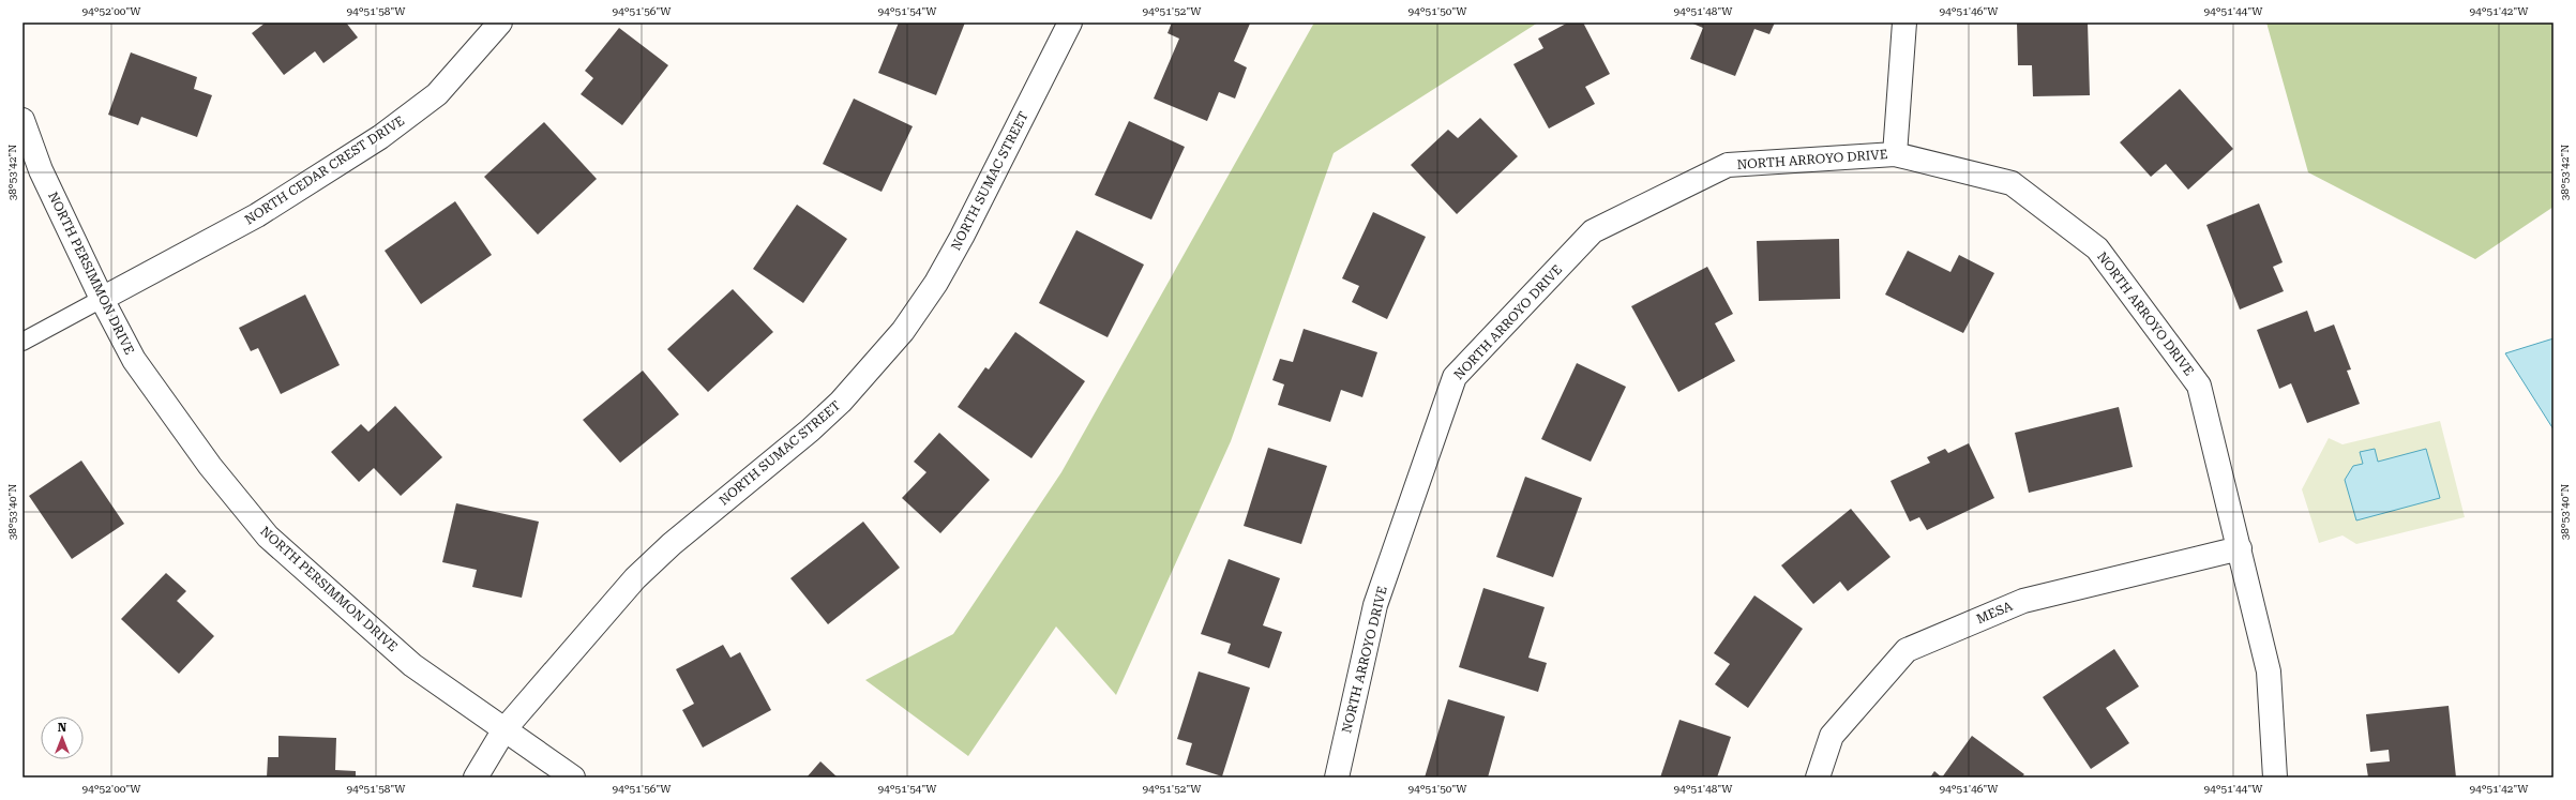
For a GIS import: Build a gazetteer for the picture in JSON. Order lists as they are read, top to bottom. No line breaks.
{"streets":{"street":["NORTH ARROYO DRIVE","NORTH CEDAR CREST DRIVE","NORTH SUMAC STREET","NORTH PERSIMMON DRIVE","MESA"]},"crossings":[["NORTH ARROYO DRIVE","MESA"],["NORTH CEDAR CREST DRIVE","NORTH PERSIMMON DRIVE"],["NORTH SUMAC STREET","NORTH PERSIMMON DRIVE"]],"north":"top","coordinates":["94°52'00\"W","94°51'58\"W","94°51'56\"W","94°51'54\"W","94°51'52\"W","94°51'50\"W","94°51'48\"W","94°51'46\"W","94°51'44\"W","94°51'42\"W","38°53'42\"N","38°53'40\"N"]}
